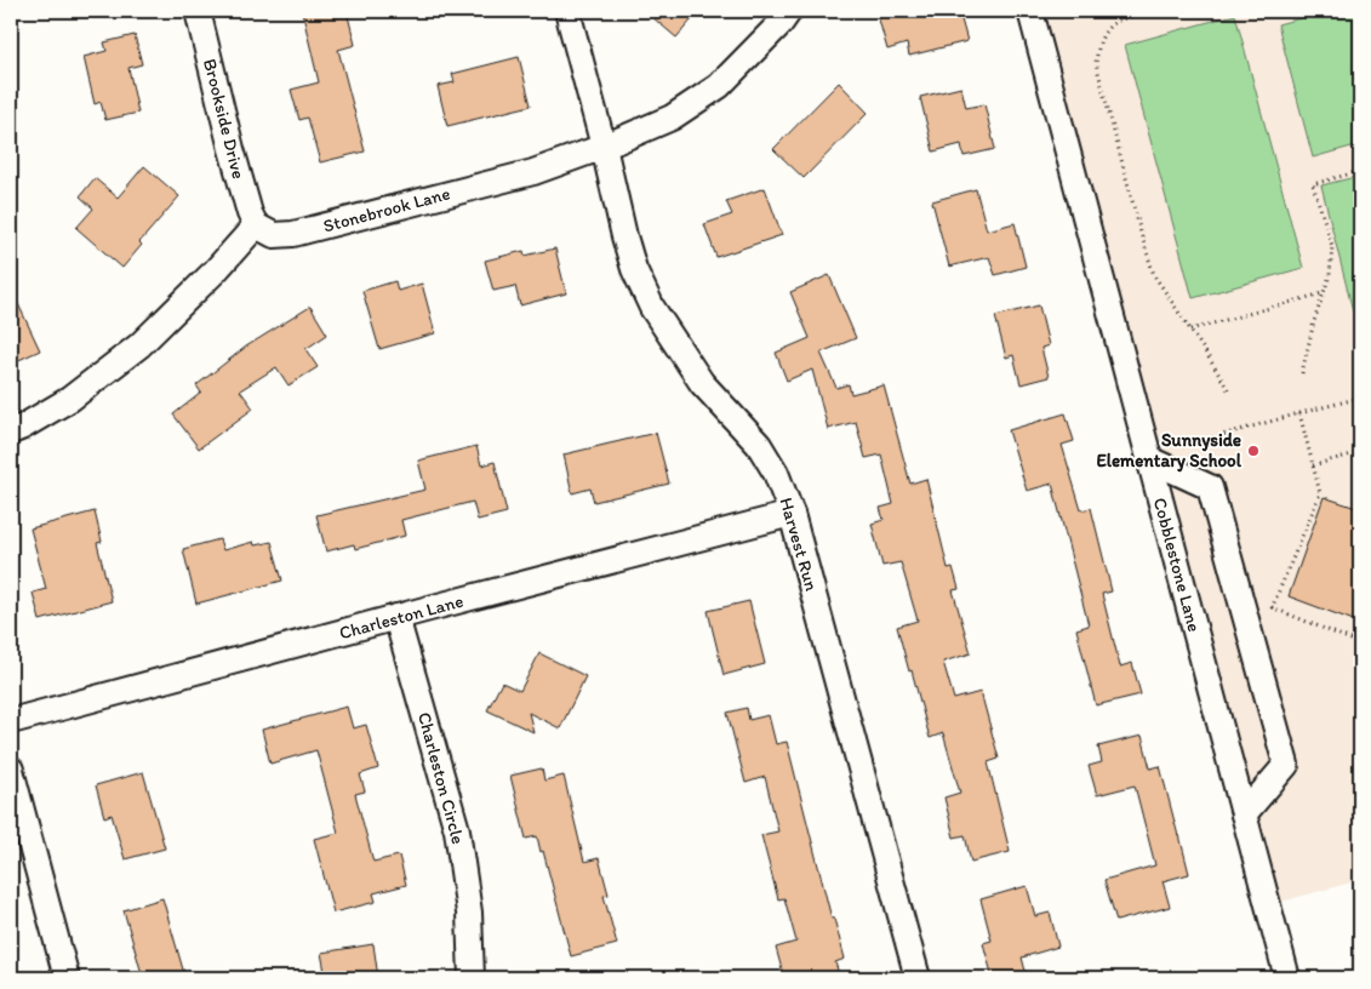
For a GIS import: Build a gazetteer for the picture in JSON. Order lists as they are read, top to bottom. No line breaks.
{"streets":{"street":["Brookside Drive","Stonebrook Lane","Harvest Run","Cobblestone Lane","Charleston Lane","Charleston Circle"]},"crossings":[["Brookside Drive","Stonebrook Lane"],["Stonebrook Lane","Harvest Run"],["Harvest Run","Charleston Lane"],["Charleston Lane","Charleston Circle"]],"places":["Sunnyside Elementary School"]}
